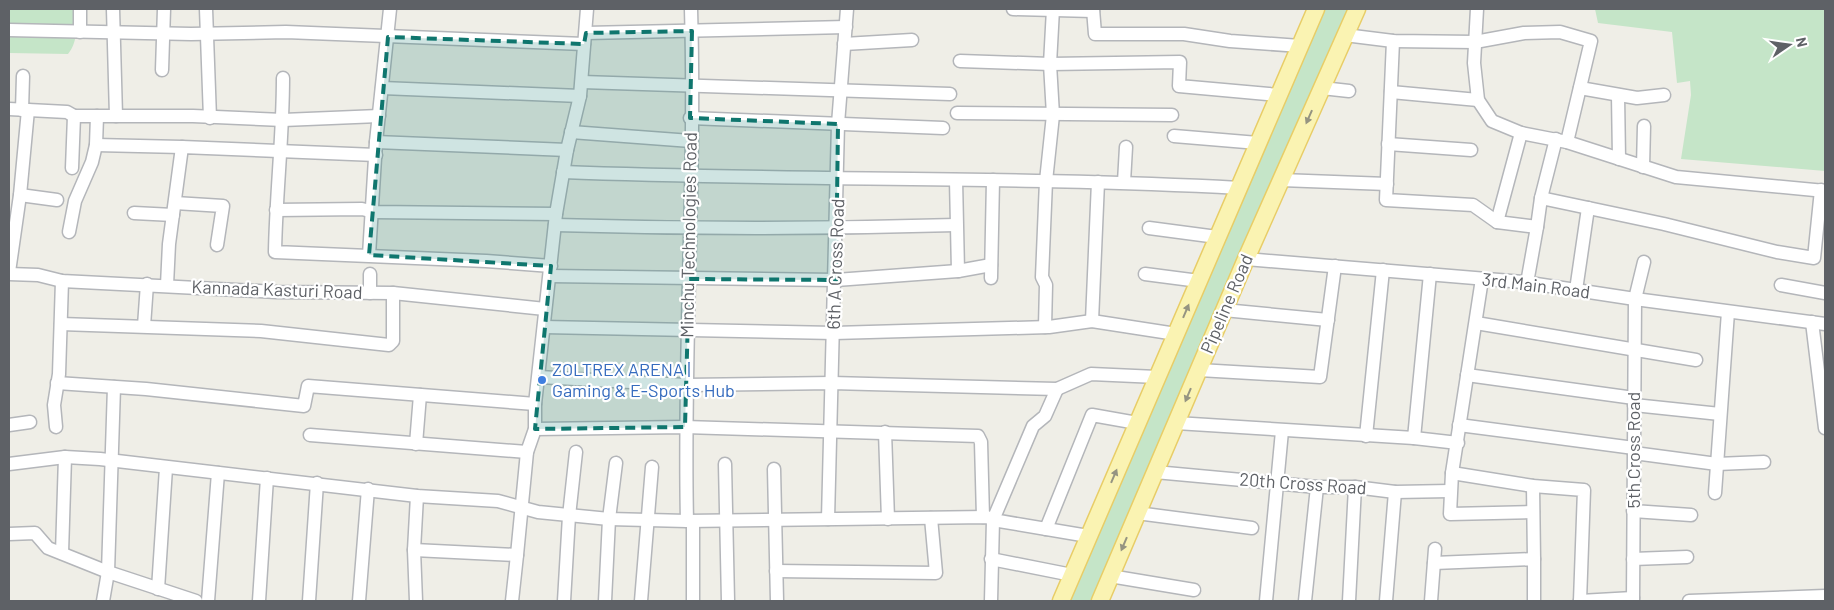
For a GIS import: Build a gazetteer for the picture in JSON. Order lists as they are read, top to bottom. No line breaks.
{"streets":{"main road":["Pipeline Road"],"street":["Minchu Technologies Road","6th A Cross Road","3rd Main Road","Kannada Kasturi Road","5th Cross Road","20th Cross Road"]},"crossings":[["3rd Main Road","Pipeline Road"],["3rd Main Road","5th Cross Road"],["Pipeline Road","20th Cross Road"]],"places":["ZOLTREX ARENA | Gaming & E-Sports Hub"],"north":"right"}
